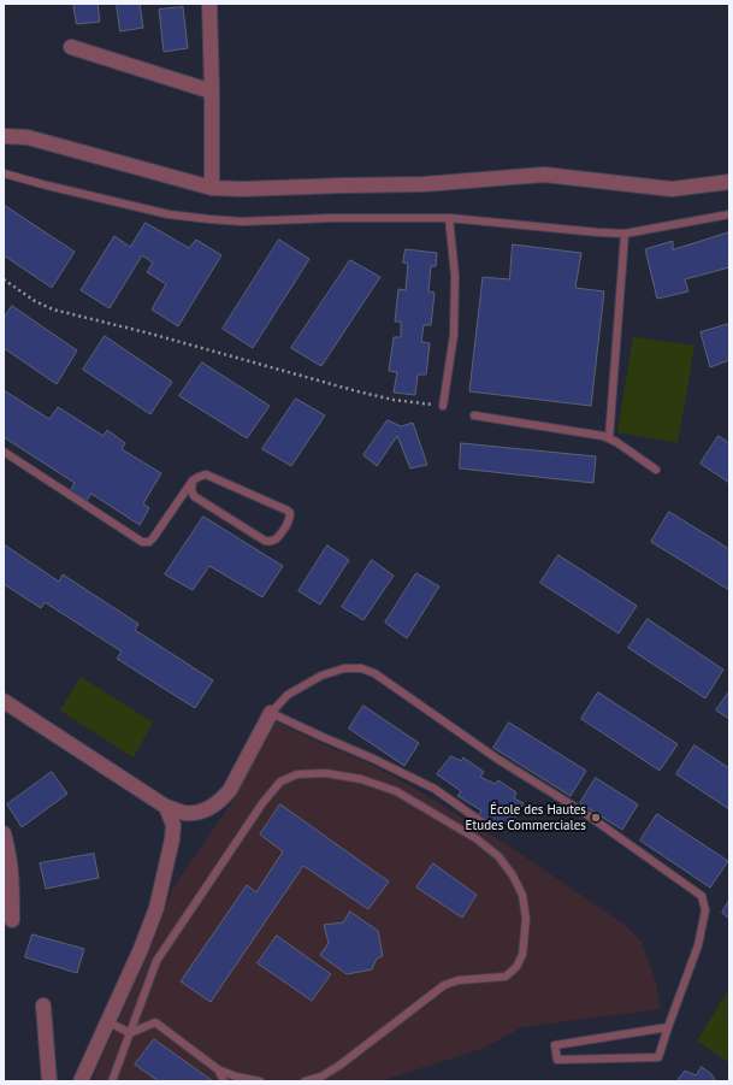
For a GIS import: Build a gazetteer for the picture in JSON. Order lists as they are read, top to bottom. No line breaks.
{"places":["École des Hautes Etudes Commerciales"]}
